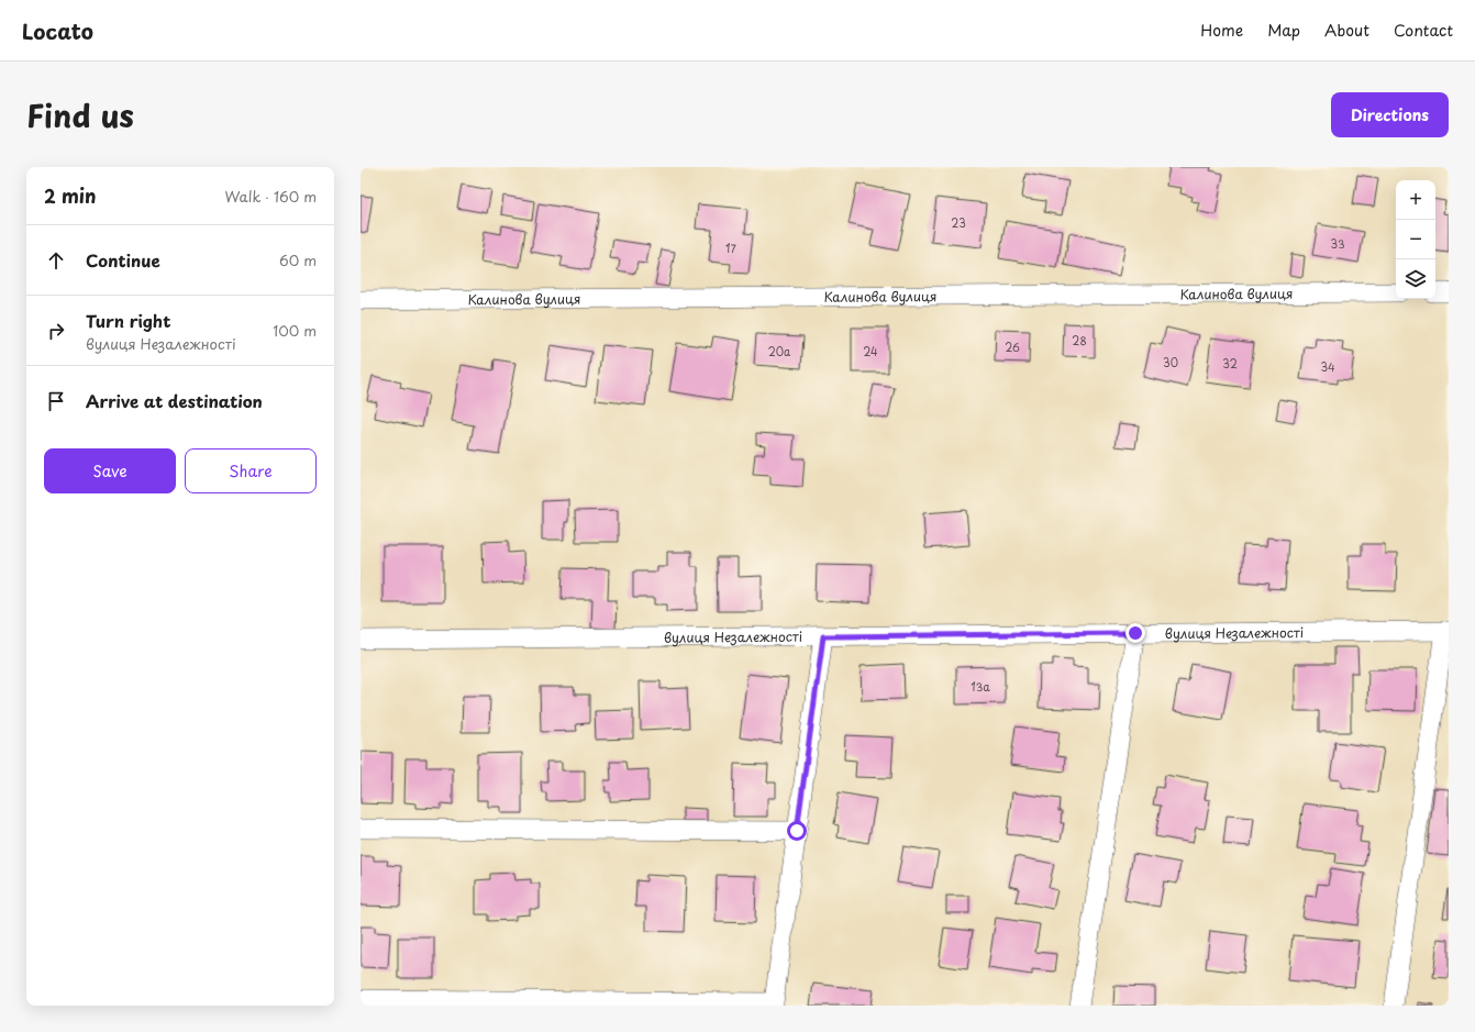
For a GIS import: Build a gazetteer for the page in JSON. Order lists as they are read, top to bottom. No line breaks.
{"streets":{"street":["Калинова вулиця","вулиця Незалежності"]},"house_numbers":["23","33","17","28","26","20а","24","30","32","34","13а"],"page":{"header":"Locato","nav":["Home","Map","About","Contact"],"title":"Find us","buttons":["Directions",["Save","Share"]],"heading":["2 min","Walk · 160 m"],"map_buttons":["+","−"],"list":[["Continue","60 m"],["Turn right","вулиця Незалежності","100 m"],"Arrive at destination"]}}
